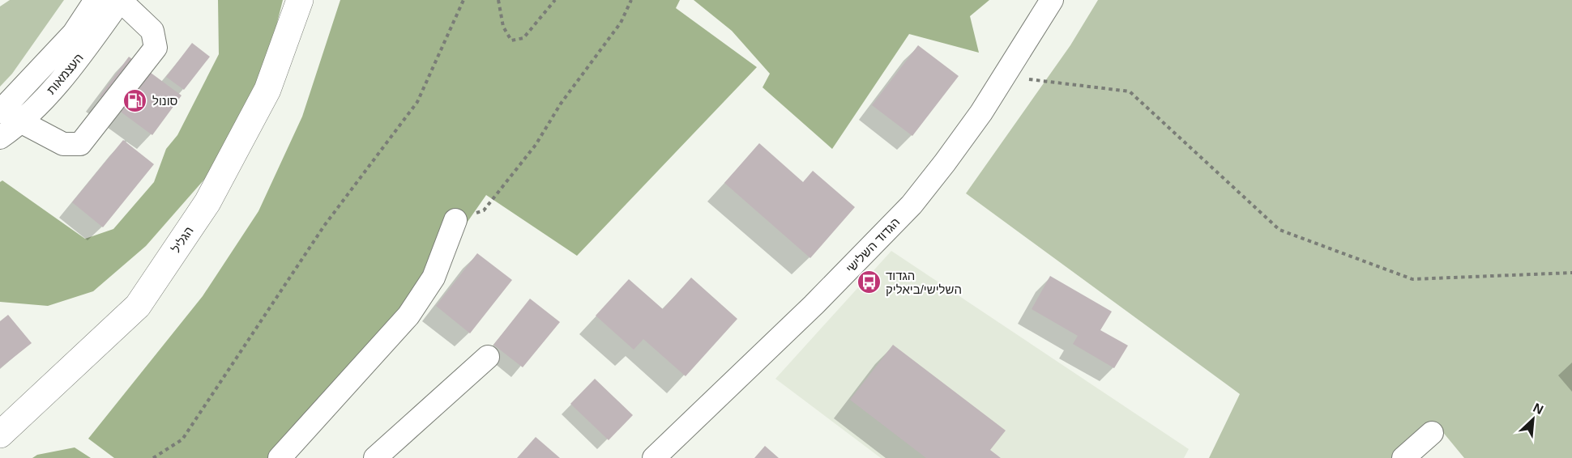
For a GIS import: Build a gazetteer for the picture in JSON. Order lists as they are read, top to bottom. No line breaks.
{"streets":{"main road":["הגליל"],"street":["העצמאות","הגדוד השלישי"]},"places":{"fuel station":["סונול"],"bus stop":["הגדוד השלישי/ביאליק"]},"north":"top right"}
